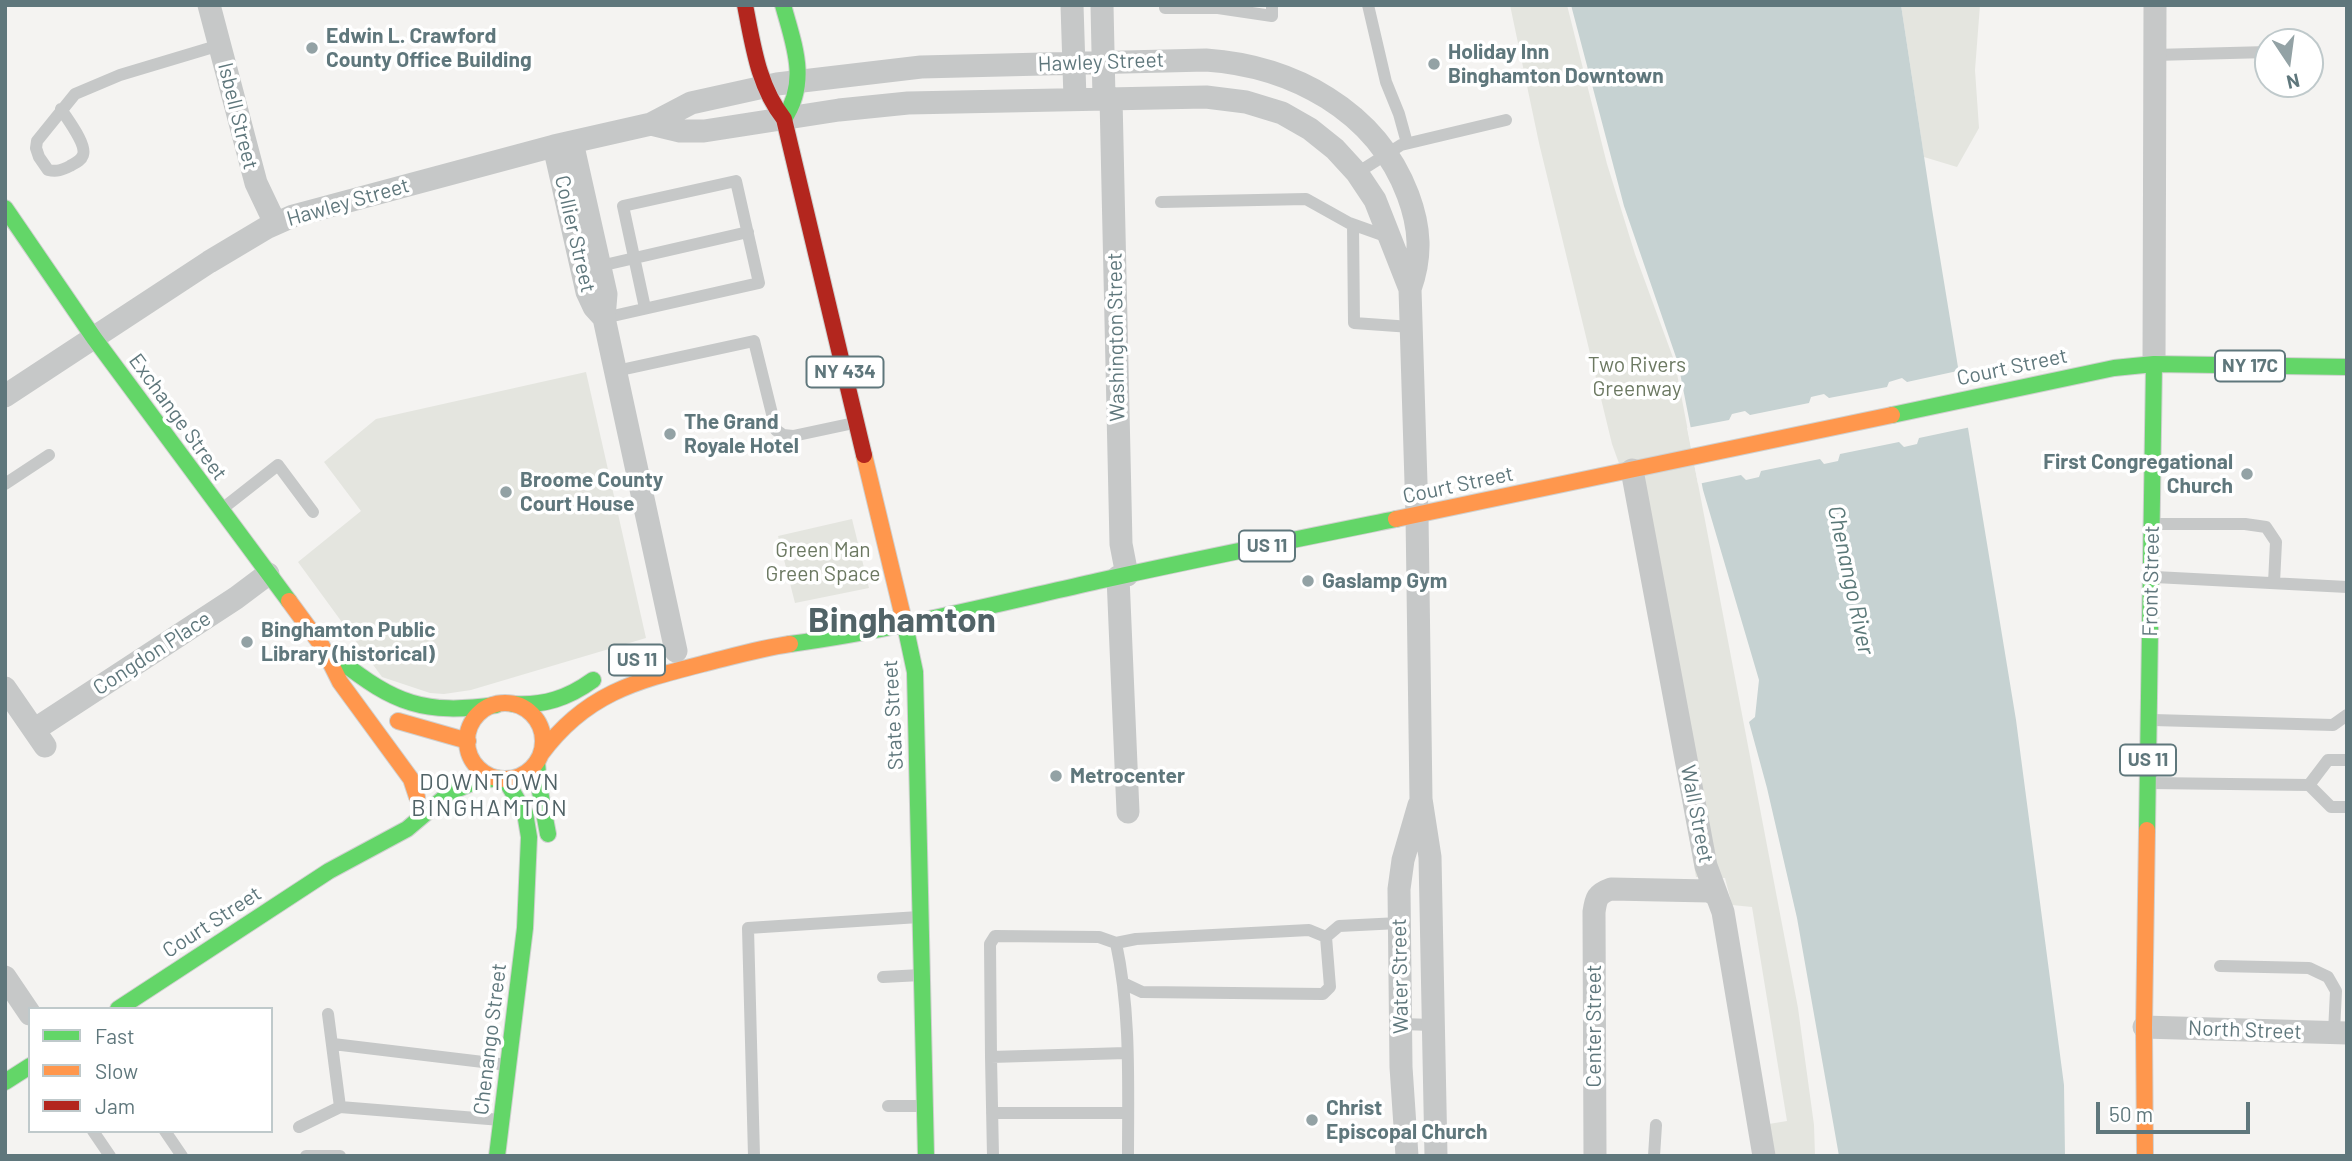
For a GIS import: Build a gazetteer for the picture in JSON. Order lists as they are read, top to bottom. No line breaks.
{"streets":{"main road":["NY 17C","Court Street","NY 434","Exchange Street","US 11","Front Street","State Street","Chenango Street"],"street":["Hawley Street","Isbell Street","Collier Street","Washington Street","Congdon Place","Wall Street","Water Street","Center Street","North Street"]},"crossings":[["Hawley Street","Isbell Street"],["Hawley Street","Collier Street"],["Hawley Street","Washington Street"],["Hawley Street","Court Street"],["Hawley Street","Exchange Street"],["Hawley Street","State Street"],["Hawley Street","Water Street"],["Washington Street","Court Street"],["NY 17C","Court Street"],["NY 17C","Front Street"],["Court Street","Exchange Street"],["Court Street","US 11"],["Court Street","Front Street"],["Court Street","State Street"],["Court Street","Wall Street"],["Court Street","Water Street"],["Court Street","Chenango Street"],["Exchange Street","US 11"],["Exchange Street","Congdon Place"],["Exchange Street","Chenango Street"],["US 11","Chenango Street"],["Front Street","North Street"],["Wall Street","Center Street"]],"districts":["Binghamton","DOWNTOWN BINGHAMTON"],"water":["Chenango River"],"parks":["Two Rivers Greenway","Green Man Green Space"],"places":["Edwin L. Crawford County Office Building","Holiday Inn Binghamton Downtown","The Grand Royale Hotel","First Congregational Church","Broome County Court House","Gaslamp Gym","Binghamton Public Library (historical)","Metrocenter","Christ Episcopal Church"],"legend":["Fast","Slow","Jam"],"scale_bar":"50 m","north":"bottom"}
